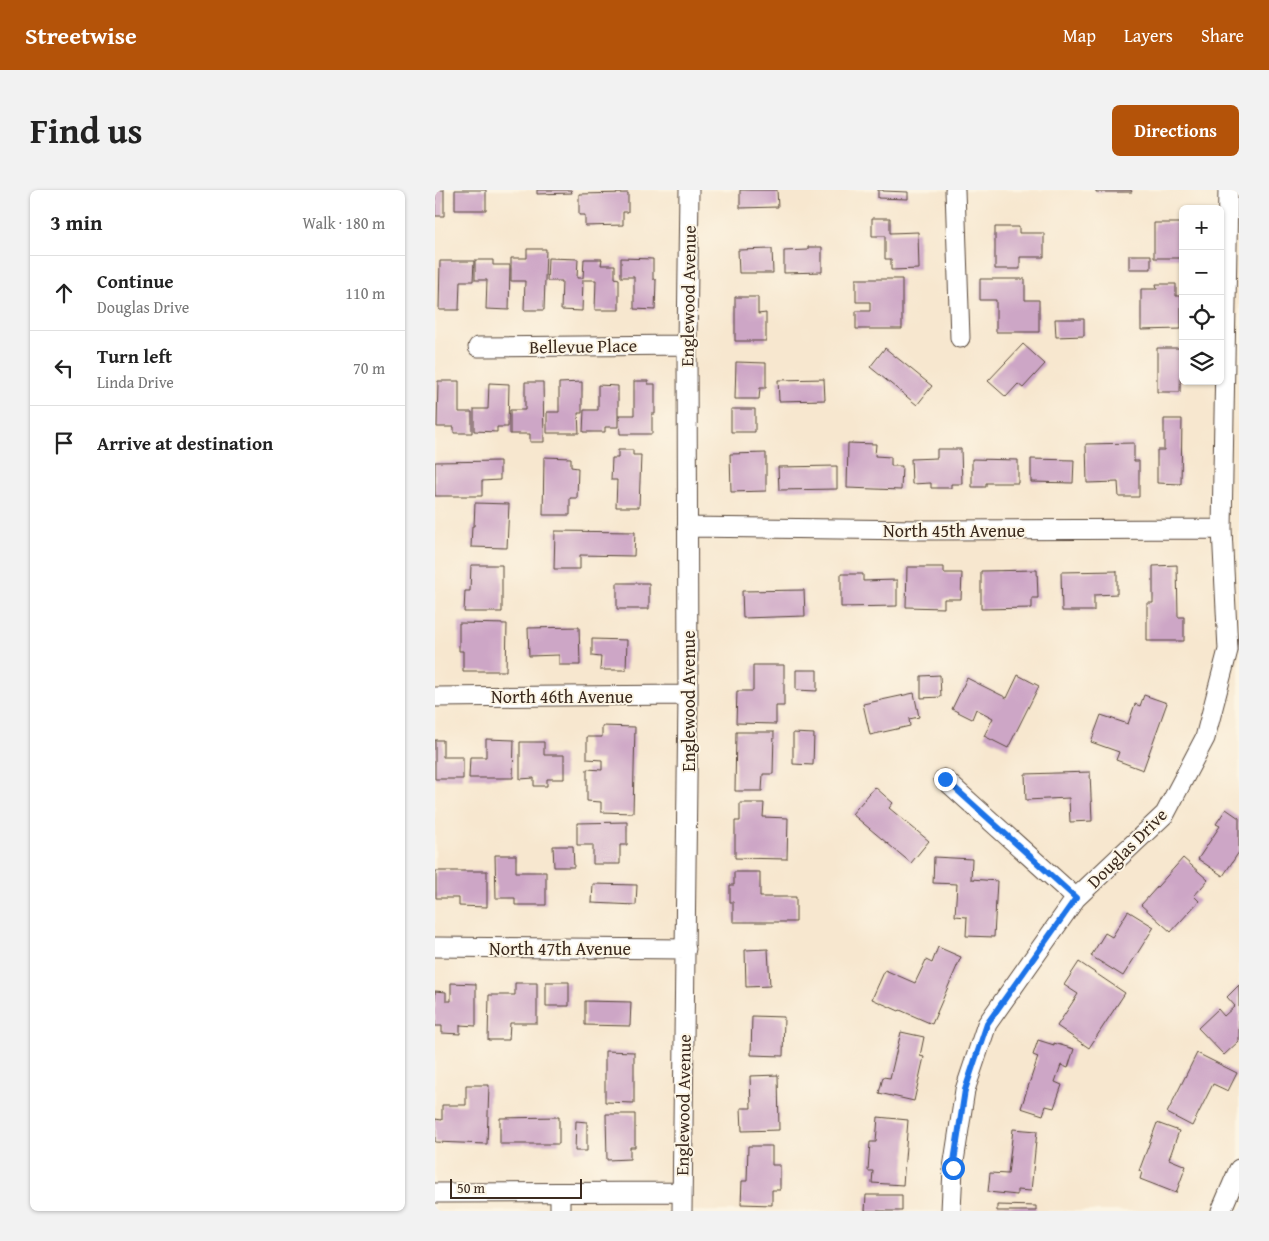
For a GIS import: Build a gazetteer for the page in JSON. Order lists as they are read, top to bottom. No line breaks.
{"streets":{"street":["Englewood Avenue","Bellevue Place","North 45th Avenue","North 46th Avenue","Douglas Drive","North 47th Avenue"]},"crossings":[["Englewood Avenue","Bellevue Place"],["Englewood Avenue","North 45th Avenue"],["Englewood Avenue","North 46th Avenue"],["Englewood Avenue","North 47th Avenue"],["North 45th Avenue","Douglas Drive"]],"scale_bar":"50 m","page":{"header":"Streetwise","nav":["Map","Layers","Share"],"title":"Find us","buttons":"Directions","heading":["3 min","Walk · 180 m"],"map_buttons":["+","−"],"list":[["Continue","Douglas Drive","110 m"],["Turn left","Linda Drive","70 m"],"Arrive at destination"],"scale":"50 m"}}
